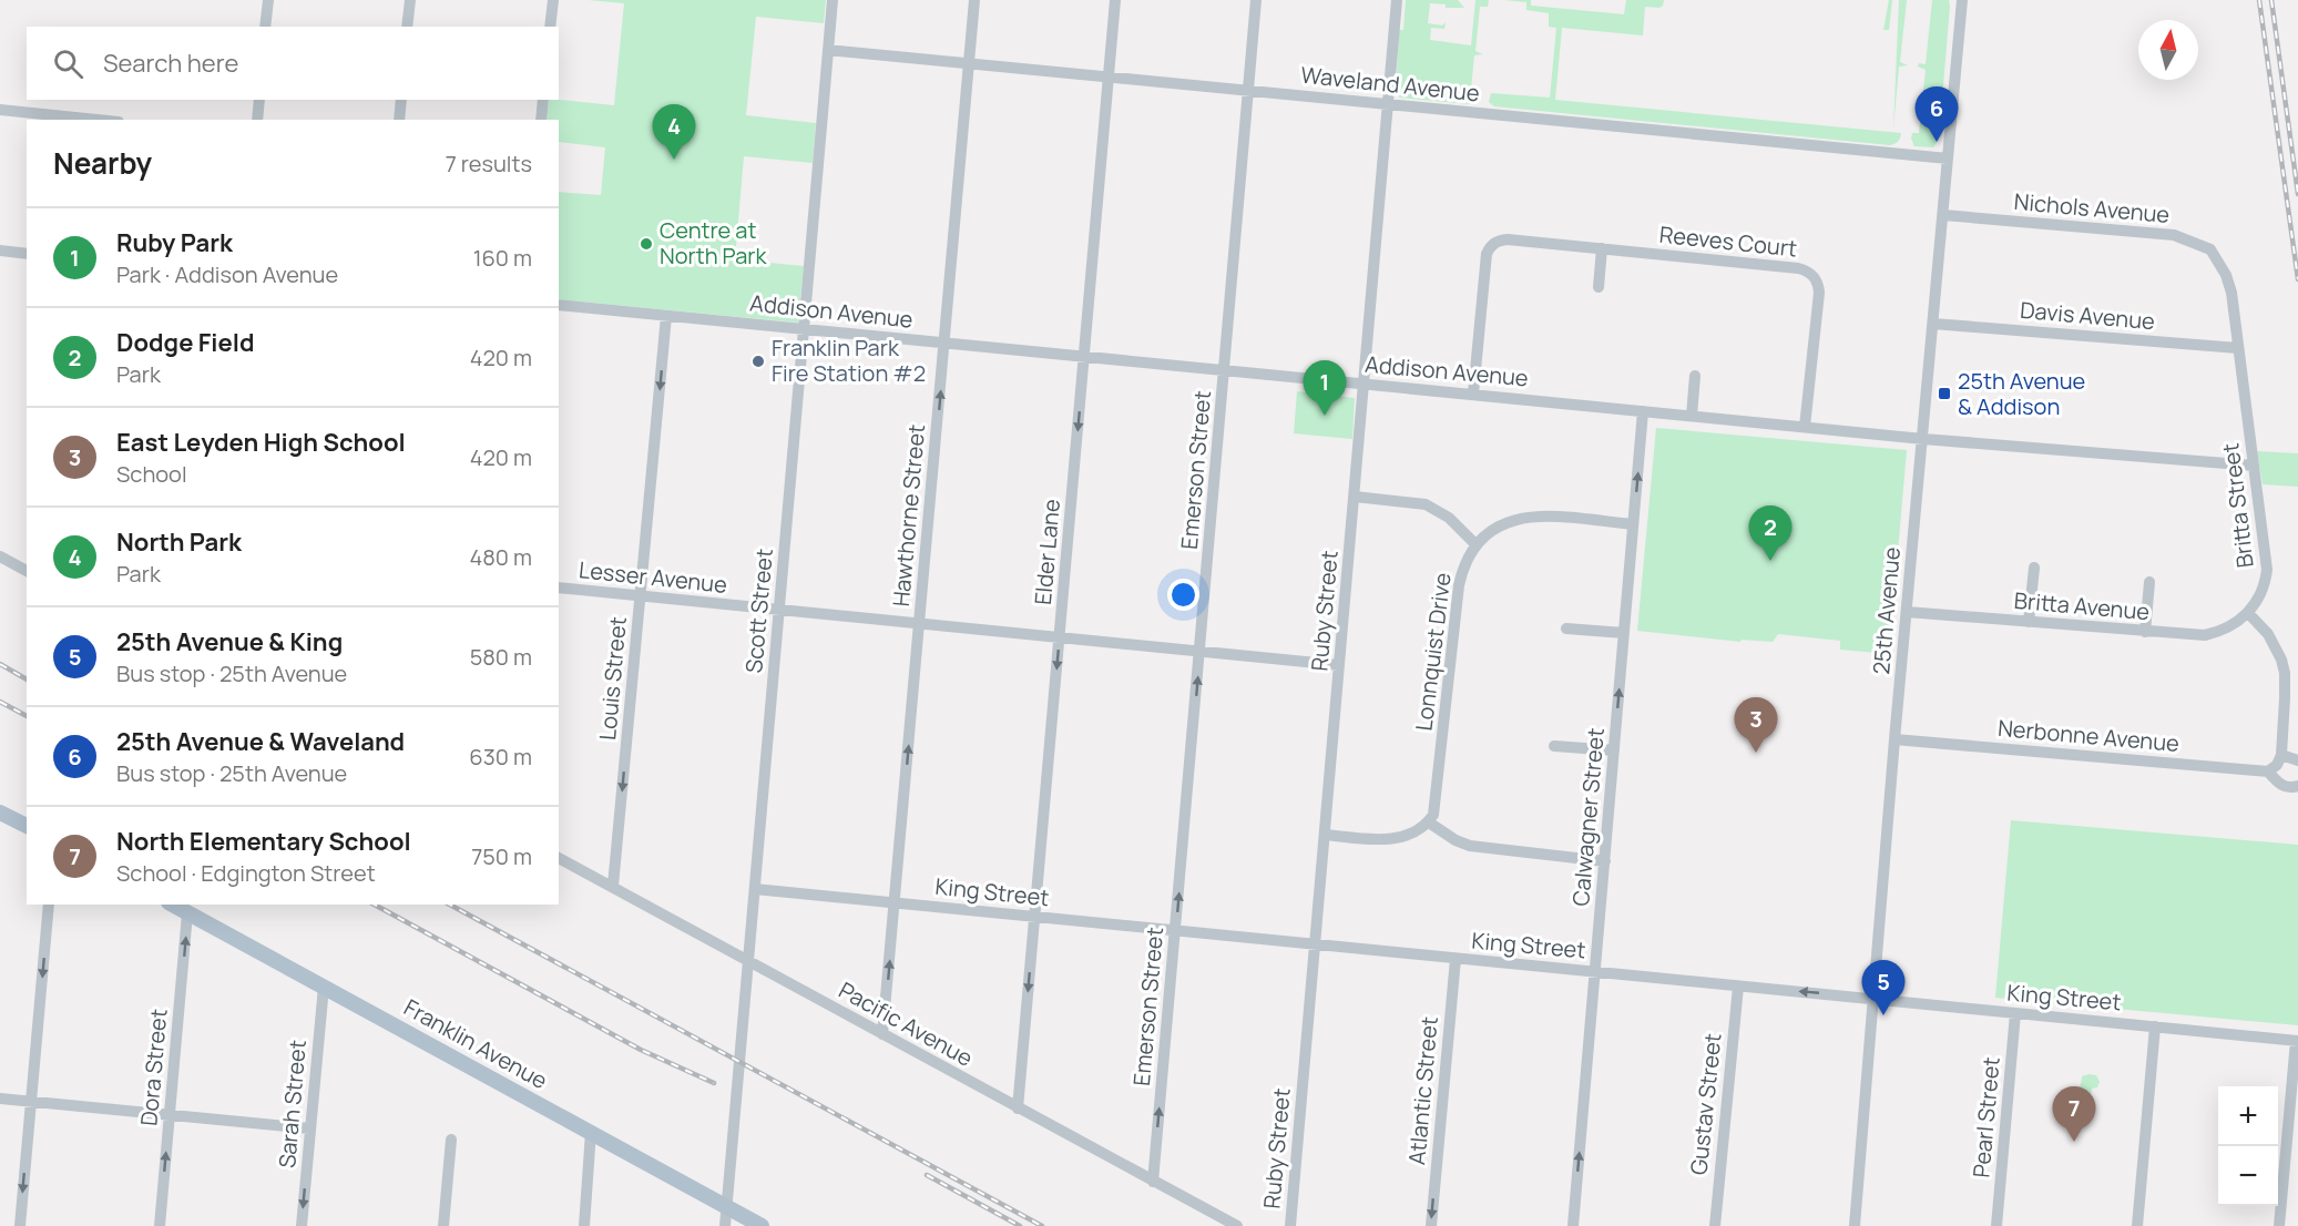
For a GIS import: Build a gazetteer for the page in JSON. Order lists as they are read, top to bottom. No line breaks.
{"streets":{"main road":["Franklin Avenue"],"street":["Waveland Avenue","Nichols Avenue","Reeves Court","Addison Avenue","Davis Avenue","Emerson Street","Britta Street","Hawthorne Street","Elder Lane","Lesser Avenue","Britta Avenue","Scott Street","Ruby Street","25th Avenue","Lonnquist Drive","Louis Street","Nerbonne Avenue","Calwagner Street","King Street","Pacific Avenue","Dora Street","Atlantic Street","Sarah Street","Gustav Street","Pearl Street"]},"crossings":[["Waveland Avenue","Emerson Street"],["Waveland Avenue","Hawthorne Street"],["Waveland Avenue","Elder Lane"],["Waveland Avenue","Scott Street"],["Waveland Avenue","Ruby Street"],["Waveland Avenue","25th Avenue"],["Nichols Avenue","Davis Avenue"],["Nichols Avenue","Britta Street"],["Nichols Avenue","25th Avenue"],["Reeves Court","Addison Avenue"],["Addison Avenue","Emerson Street"],["Addison Avenue","Britta Street"],["Addison Avenue","Hawthorne Street"],["Addison Avenue","Elder Lane"],["Addison Avenue","Scott Street"],["Addison Avenue","Ruby Street"],["Addison Avenue","25th Avenue"],["Addison Avenue","Louis Street"],["Addison Avenue","Calwagner Street"],["Davis Avenue","Britta Street"],["Davis Avenue","25th Avenue"],["Emerson Street","Lesser Avenue"],["Emerson Street","King Street"],["Emerson Street","Pacific Avenue"],["Britta Street","Britta Avenue"],["Hawthorne Street","Lesser Avenue"],["Hawthorne Street","King Street"],["Hawthorne Street","Pacific Avenue"],["Elder Lane","Lesser Avenue"],["Elder Lane","King Street"],["Elder Lane","Pacific Avenue"],["Lesser Avenue","Scott Street"],["Lesser Avenue","Ruby Street"],["Lesser Avenue","Louis Street"],["Britta Avenue","25th Avenue"],["Scott Street","King Street"],["Scott Street","Pacific Avenue"],["Scott Street","Franklin Avenue"],["Ruby Street","King Street"],["25th Avenue","Nerbonne Avenue"],["25th Avenue","King Street"],["Lonnquist Drive","Calwagner Street"],["Louis Street","Pacific Avenue"],["Calwagner Street","King Street"],["King Street","Atlantic Street"],["King Street","Gustav Street"],["King Street","Pearl Street"],["Franklin Avenue","Dora Street"],["Franklin Avenue","Sarah Street"]],"one_way":["Emerson Street","Hawthorne Street","Elder Lane","Louis Street","Calwagner Street","Dora Street","Atlantic Street","Sarah Street"],"places":{"other":["Centre at North Park","Franklin Park Fire Station #2"],"transit":["25th Avenue & Addison"]},"north":"top","page":{"search":"Search here","pins":["6","4","1","2","3","5","7"],"heading":["Nearby","7 results"],"list":[{"mark":"1","name":"Ruby Park","note":"Park · Addison Avenue","value":"160 m"},{"mark":"2","name":"Dodge Field","note":"Park","value":"420 m"},{"mark":"3","name":"East Leyden High School","note":"School","value":"420 m"},{"mark":"4","name":"North Park","note":"Park","value":"480 m"},{"mark":"5","name":"25th Avenue & King","note":"Bus stop · 25th Avenue","value":"580 m"},{"mark":"6","name":"25th Avenue & Waveland","note":"Bus stop · 25th Avenue","value":"630 m"},{"mark":"7","name":"North Elementary School","note":"School · Edgington Street","value":"750 m"}],"map_buttons":["+","−"]}}
